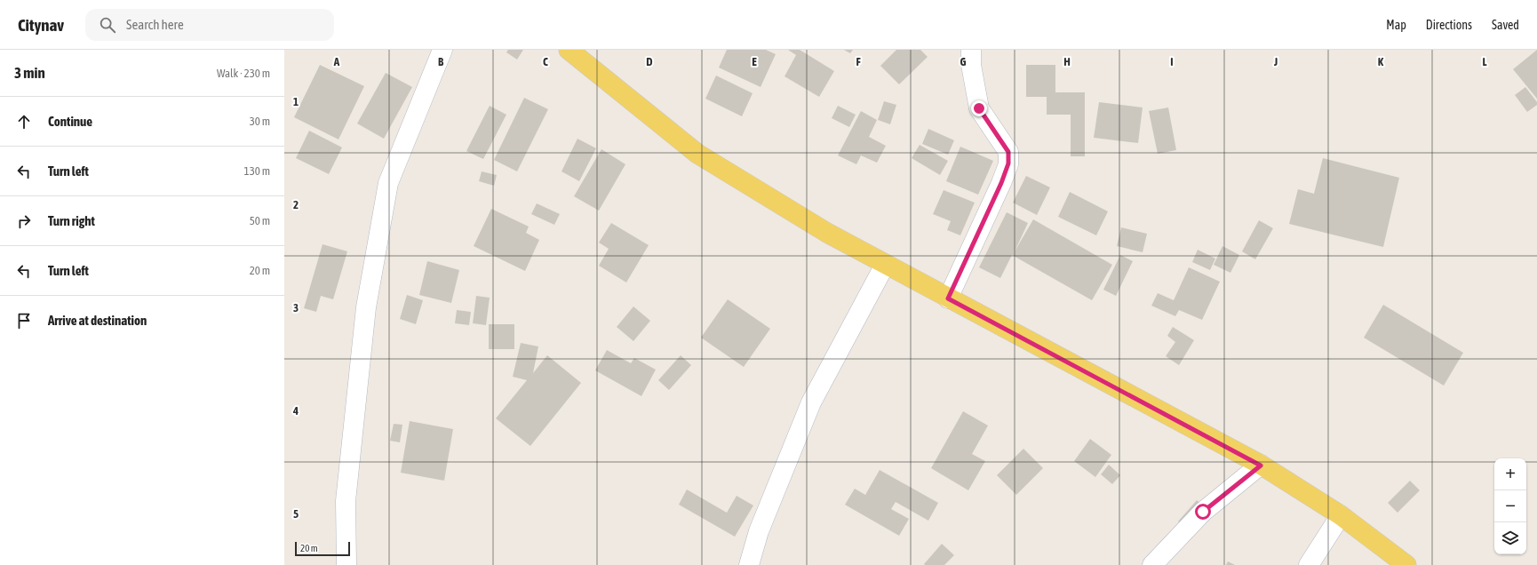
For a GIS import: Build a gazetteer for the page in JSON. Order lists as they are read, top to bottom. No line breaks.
{"scale_bar":"20 m","page":{"header":"Citynav","search":"Search here","nav":["Map","Directions","Saved"],"heading":["3 min","Walk · 230 m"],"list":[["Continue","30 m"],["Turn left","130 m"],["Turn right","50 m"],["Turn left","20 m"],"Arrive at destination"],"map_buttons":["+","−"],"scale":"20 m"},"grid":{"columns":["A","B","C","D","E","F","G","H","I","J","K","L"],"rows":["1","2","3","4","5"]}}
